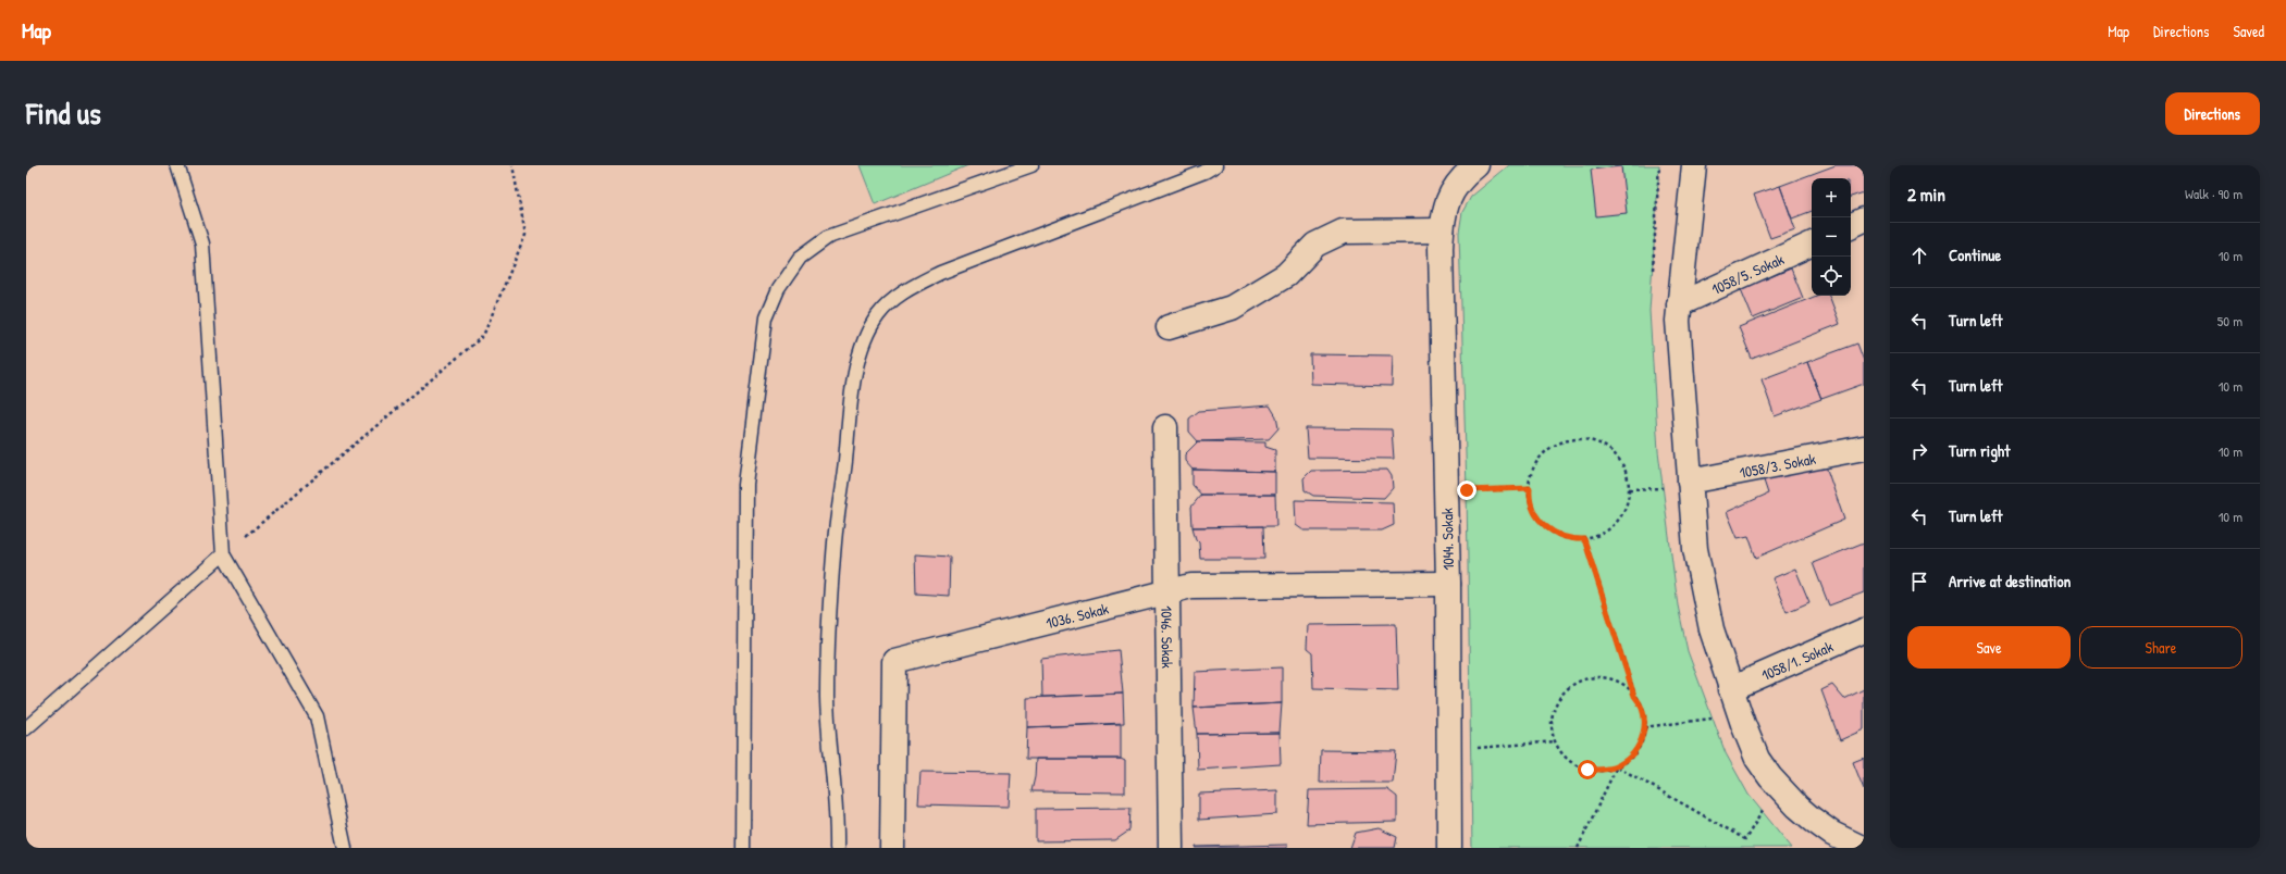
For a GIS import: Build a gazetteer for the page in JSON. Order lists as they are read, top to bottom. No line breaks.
{"streets":{"street":["1058/5. Sokak","1058/3. Sokak","1044. Sokak","1036. Sokak","1046. Sokak","1058/1. Sokak"]},"crossings":[["1044. Sokak","1036. Sokak"],["1036. Sokak","1046. Sokak"]],"page":{"header":"Map","nav":["Map","Directions","Saved"],"title":"Find us","buttons":["Directions",["Save","Share"]],"heading":["2 min","Walk · 90 m"],"map_buttons":["+","−"],"list":[["Continue","10 m"],["Turn left","50 m"],["Turn left","10 m"],["Turn right","10 m"],["Turn left","10 m"],"Arrive at destination"]}}
